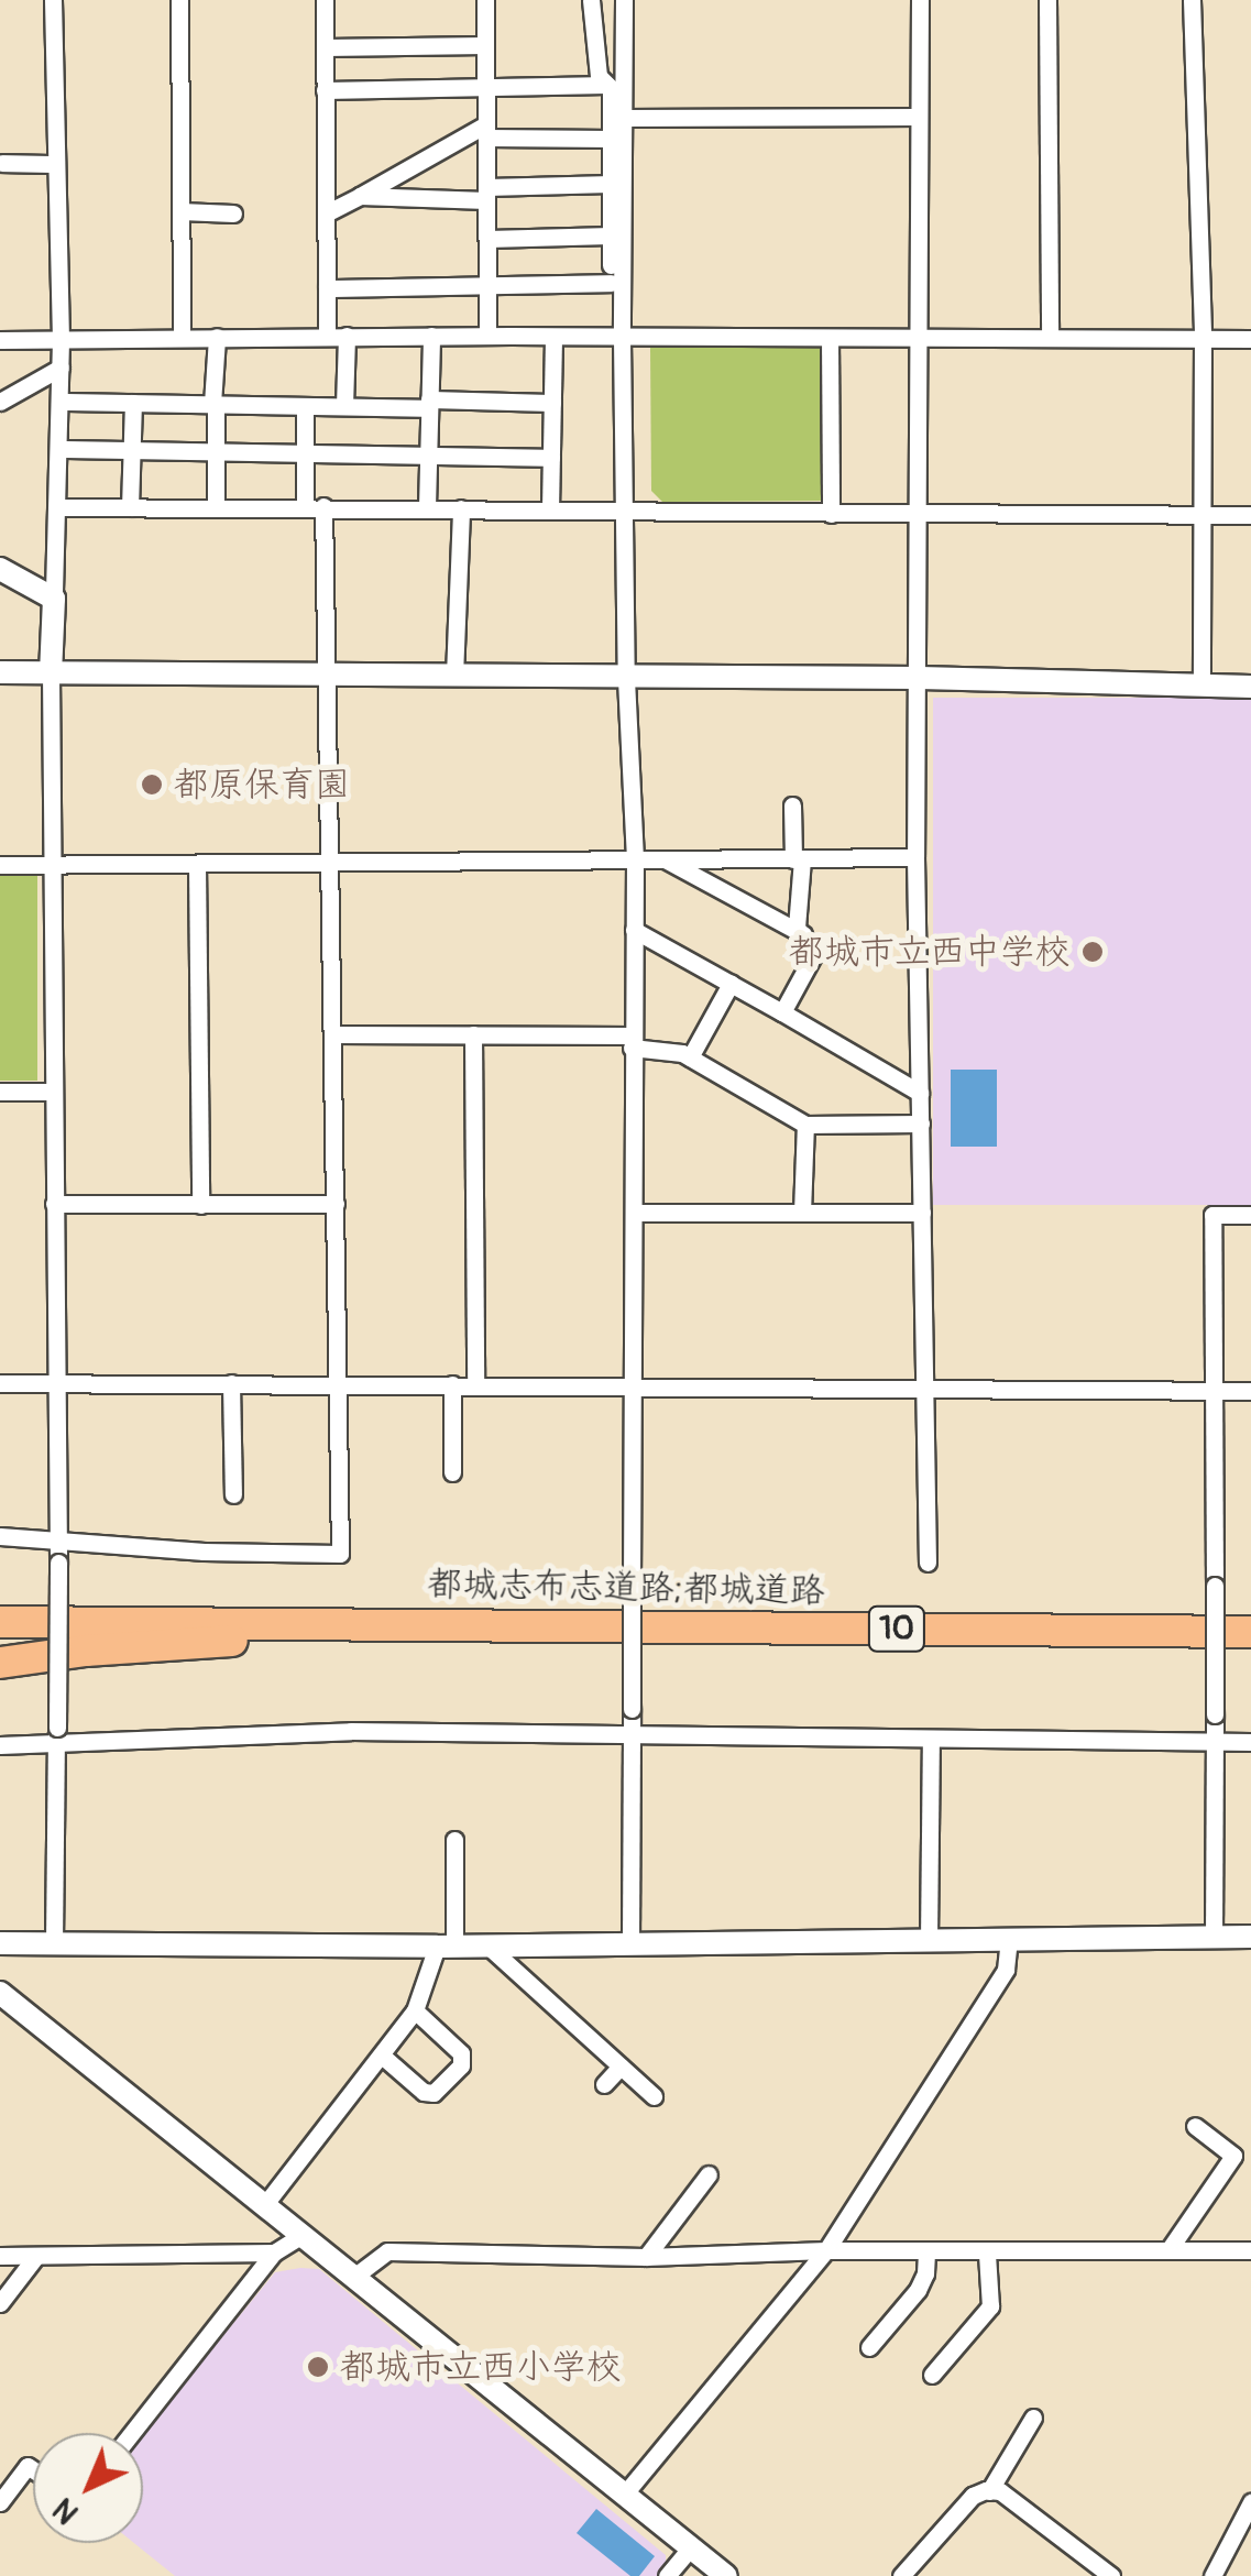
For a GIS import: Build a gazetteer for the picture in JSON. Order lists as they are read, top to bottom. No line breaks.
{"streets":{"highway":["都城志布志道路;都城道路","10"]},"places":["都原保育園","都城市立西中学校","都城市立西小学校"],"north":"bottom left"}
